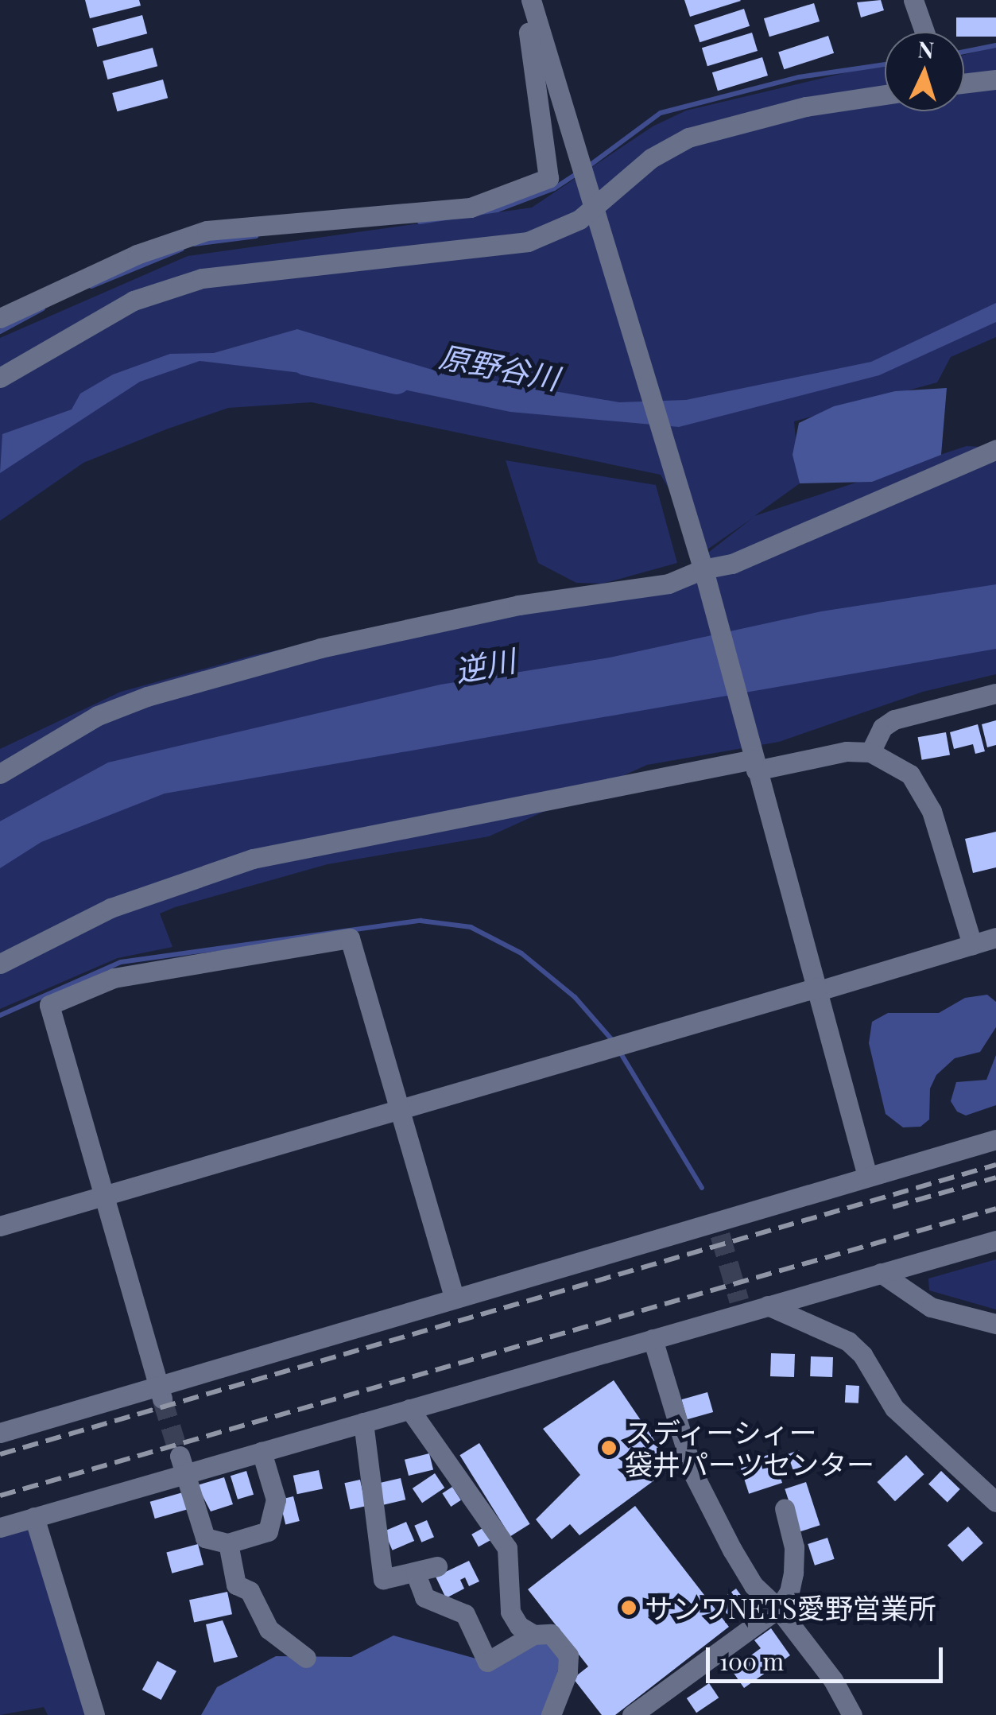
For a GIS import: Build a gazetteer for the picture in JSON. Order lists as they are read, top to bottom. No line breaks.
{"water":["原野谷川","逆川"],"places":["スディーシィー 袋井パーツセンター","サンワNETS愛野営業所"],"scale_bar":"100 m","north":"top"}
